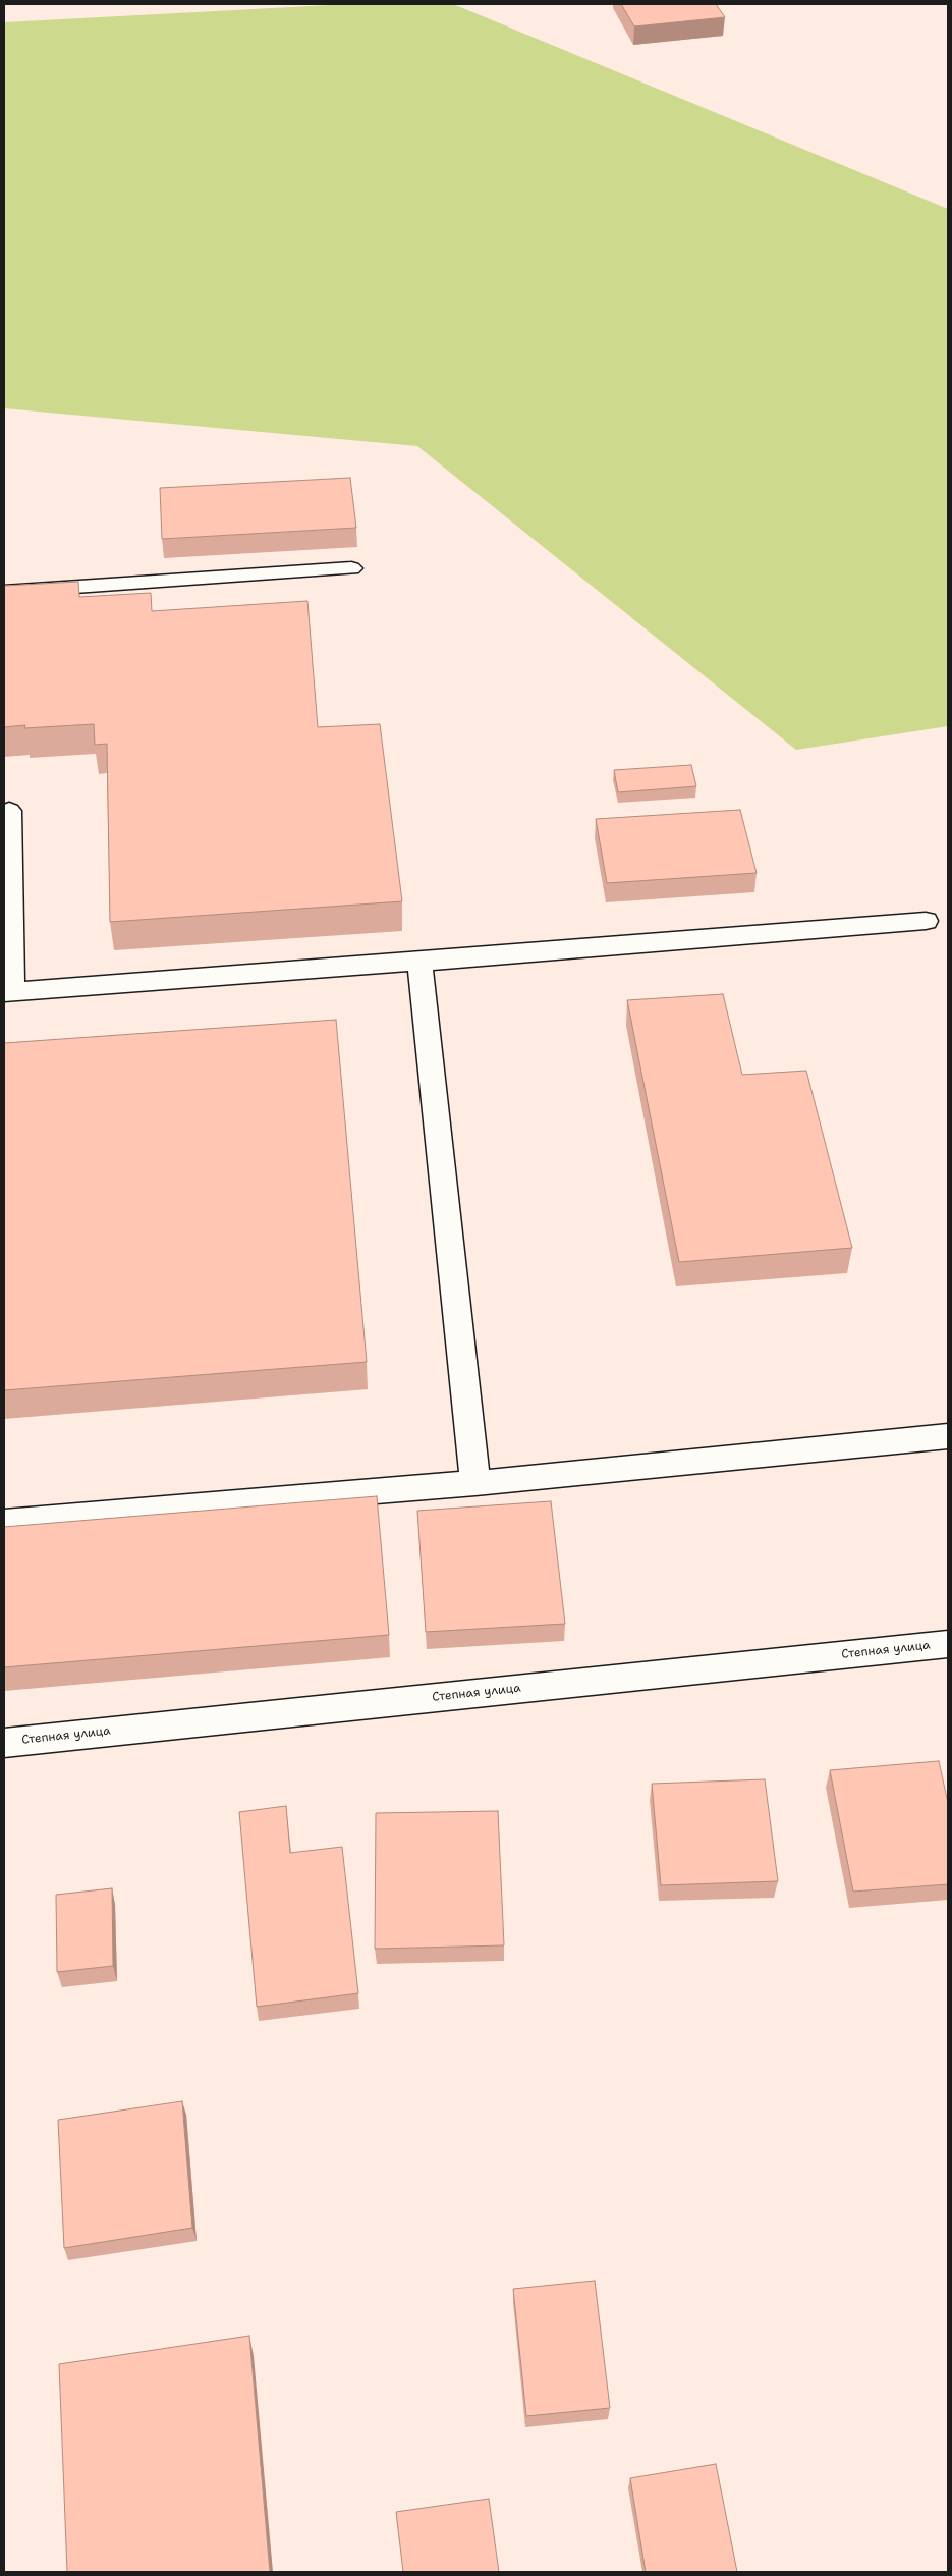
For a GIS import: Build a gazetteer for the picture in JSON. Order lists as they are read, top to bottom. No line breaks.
{"streets":{"street":["Степная улица"]}}
